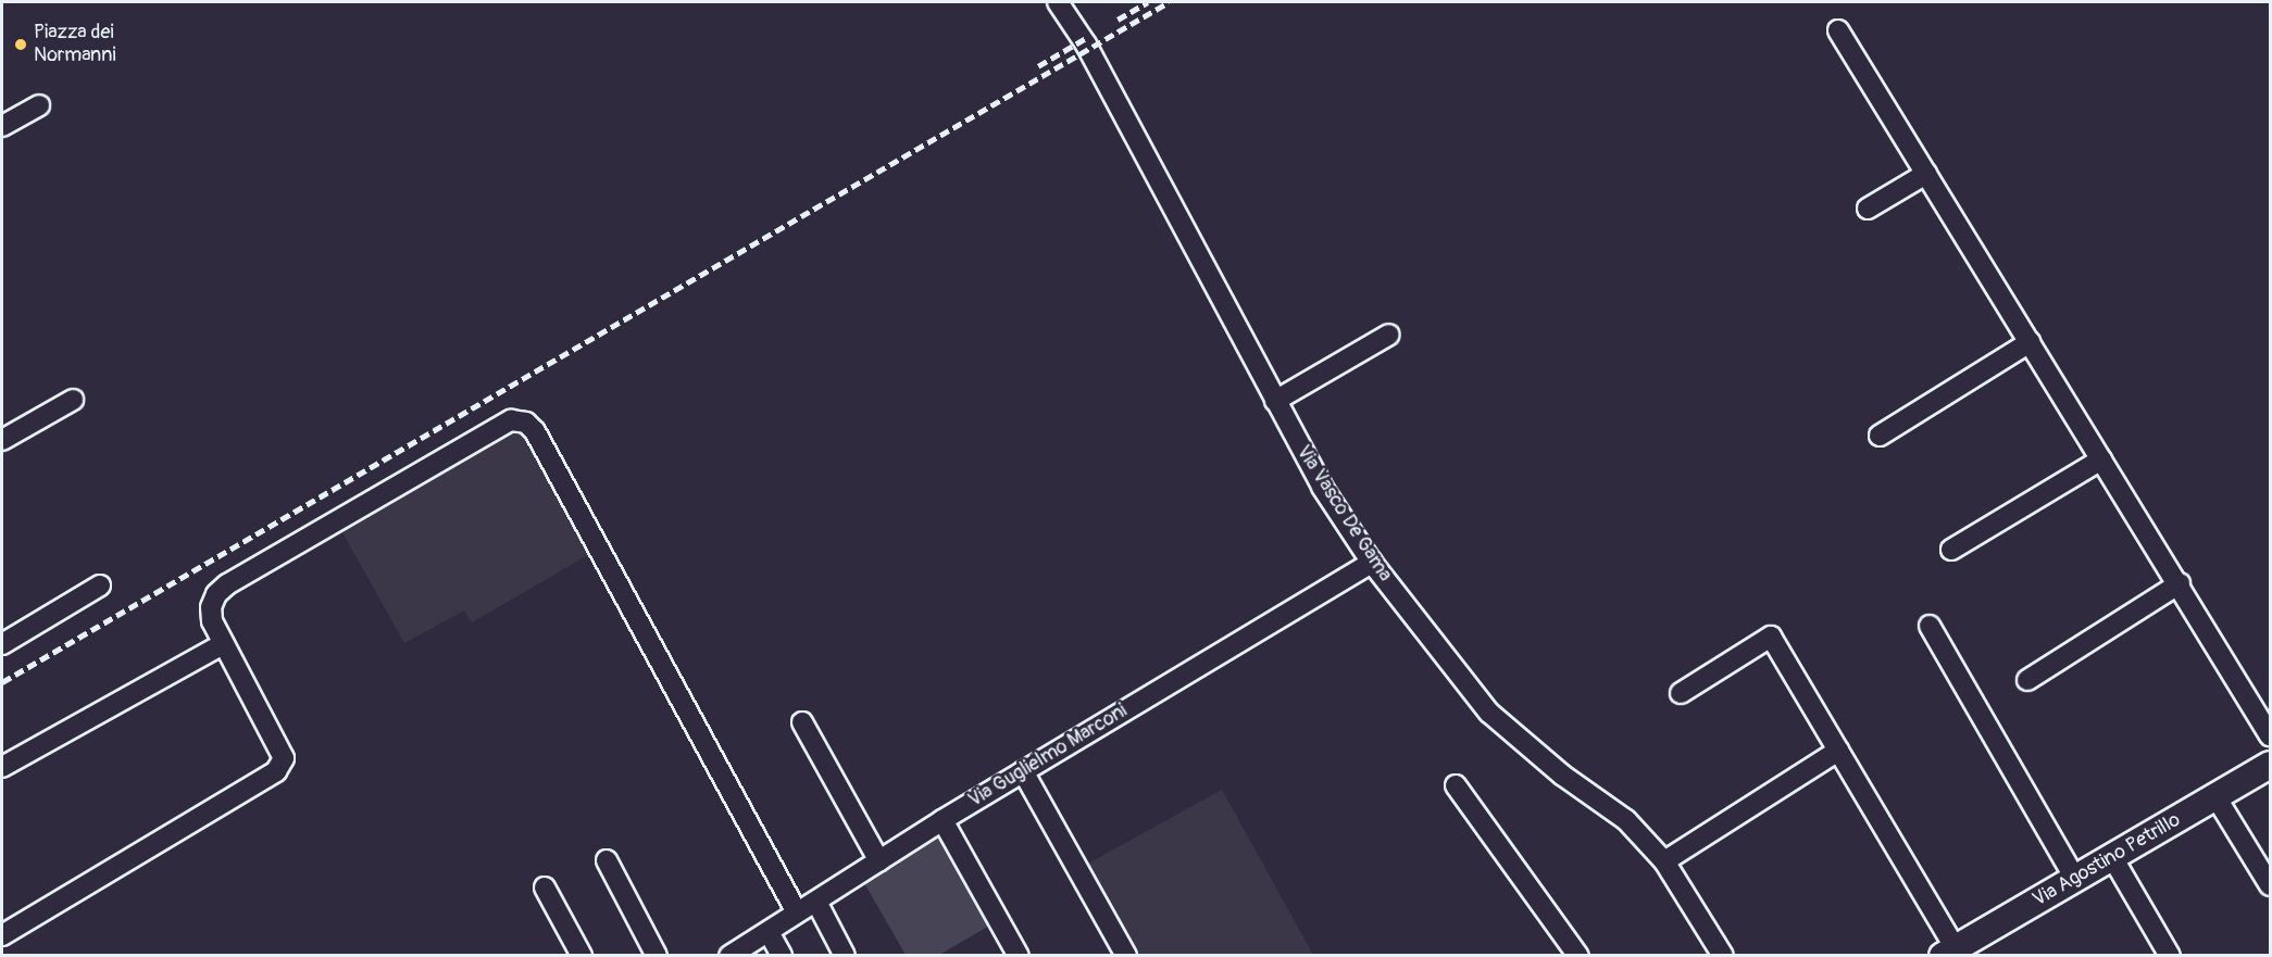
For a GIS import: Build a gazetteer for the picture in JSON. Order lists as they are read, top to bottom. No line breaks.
{"streets":{"street":["Via Vasco De Gama","Via Guglielmo Marconi","Via Agostino Petrillo"]},"crossings":[["Via Vasco De Gama","Via Guglielmo Marconi"]],"places":["Piazza dei Normanni"]}
